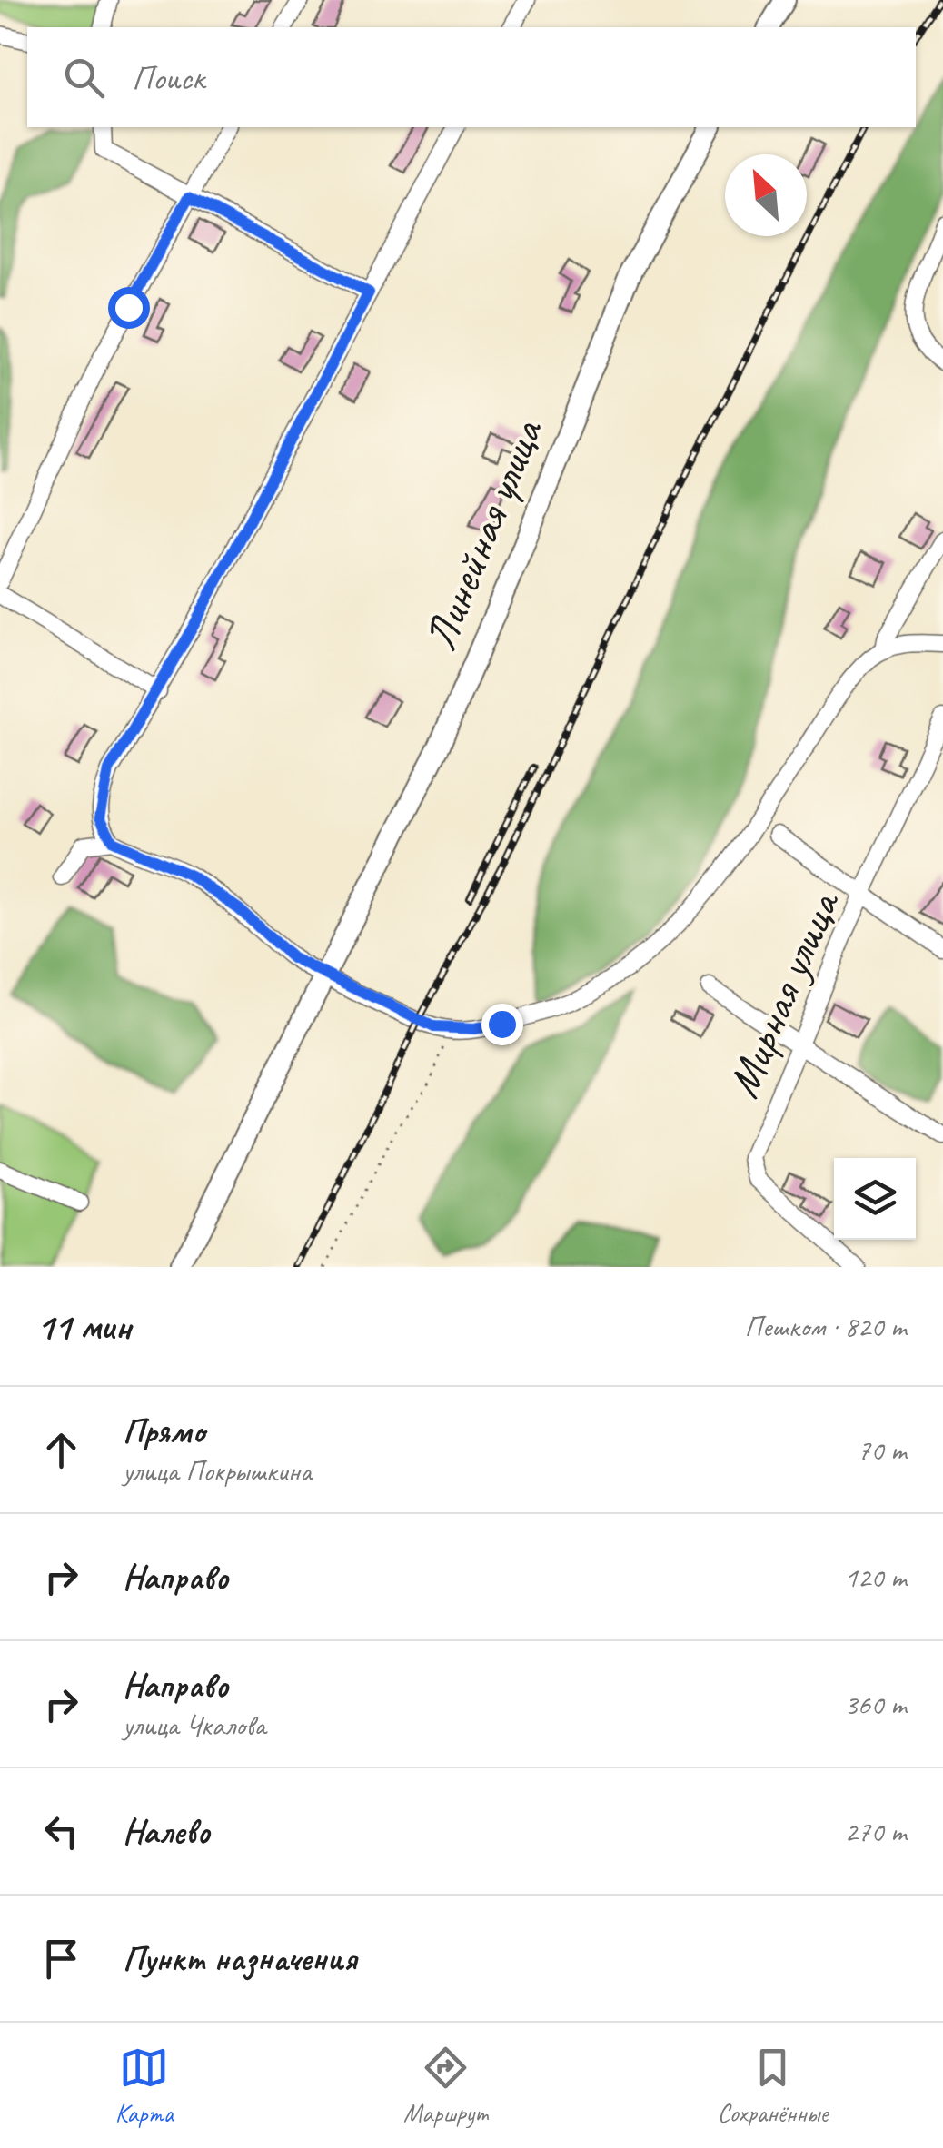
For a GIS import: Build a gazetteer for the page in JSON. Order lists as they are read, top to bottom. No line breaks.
{"streets":{"main road":["Линейная улица"],"street":["Мирная улица"]},"north":"top left","page":{"search":"Поиск","heading":["11 мин","Пешком · 820 m"],"list":[["Прямо","улица Покрышкина","70 m"],["Направо","120 m"],["Направо","улица Чкалова","360 m"],["Налево","270 m"],"Пункт назначения"],"nav":["Карта","Маршрут","Сохранённые"]}}
